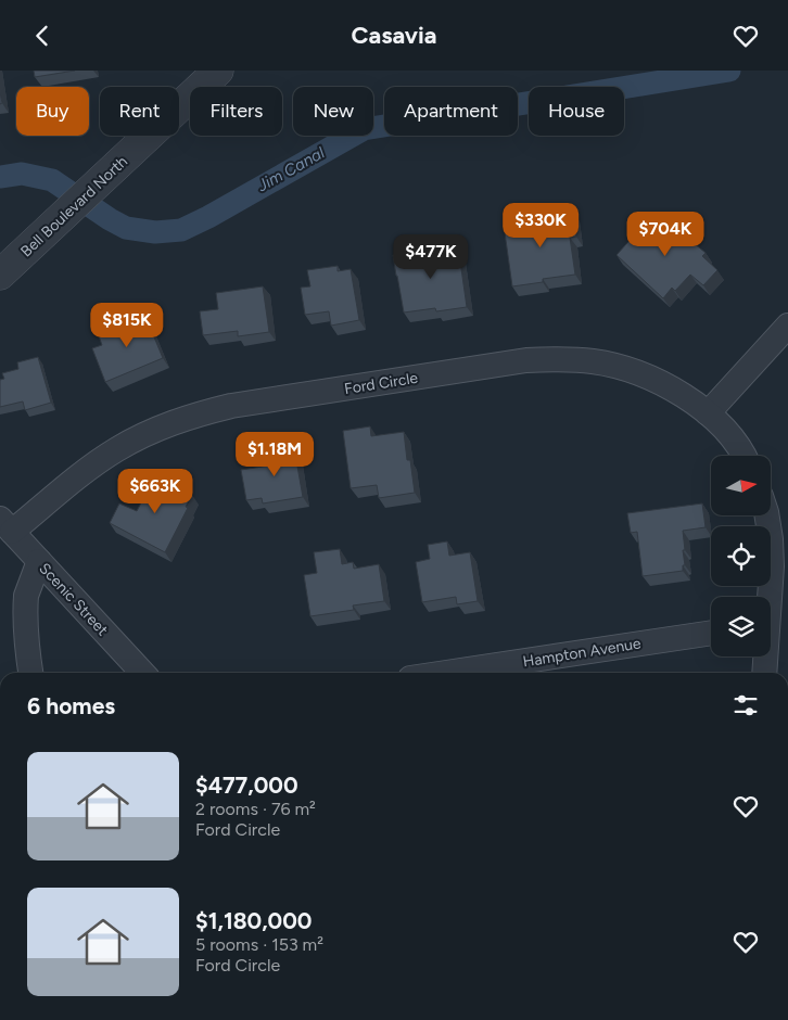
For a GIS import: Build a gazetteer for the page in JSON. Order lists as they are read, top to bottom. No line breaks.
{"streets":{"street":["Bell Boulevard North","Ford Circle","Scenic Street","Hampton Avenue"]},"crossings":[["Ford Circle","Scenic Street"]],"water":["Jim Canal"],"north":"right","page":{"header":"Casavia","chip":["Buy","Rent","Filters","New","Apartment","House"],"price":["$330K","$704K","$477K","$815K","$1.18M","$663K"],"heading":"6 homes","list":[{"name":"$477,000","note":"2 rooms · 76 m² · Ford Circle"},{"name":"$1,180,000","note":"5 rooms · 153 m² · Ford Circle"}]}}
